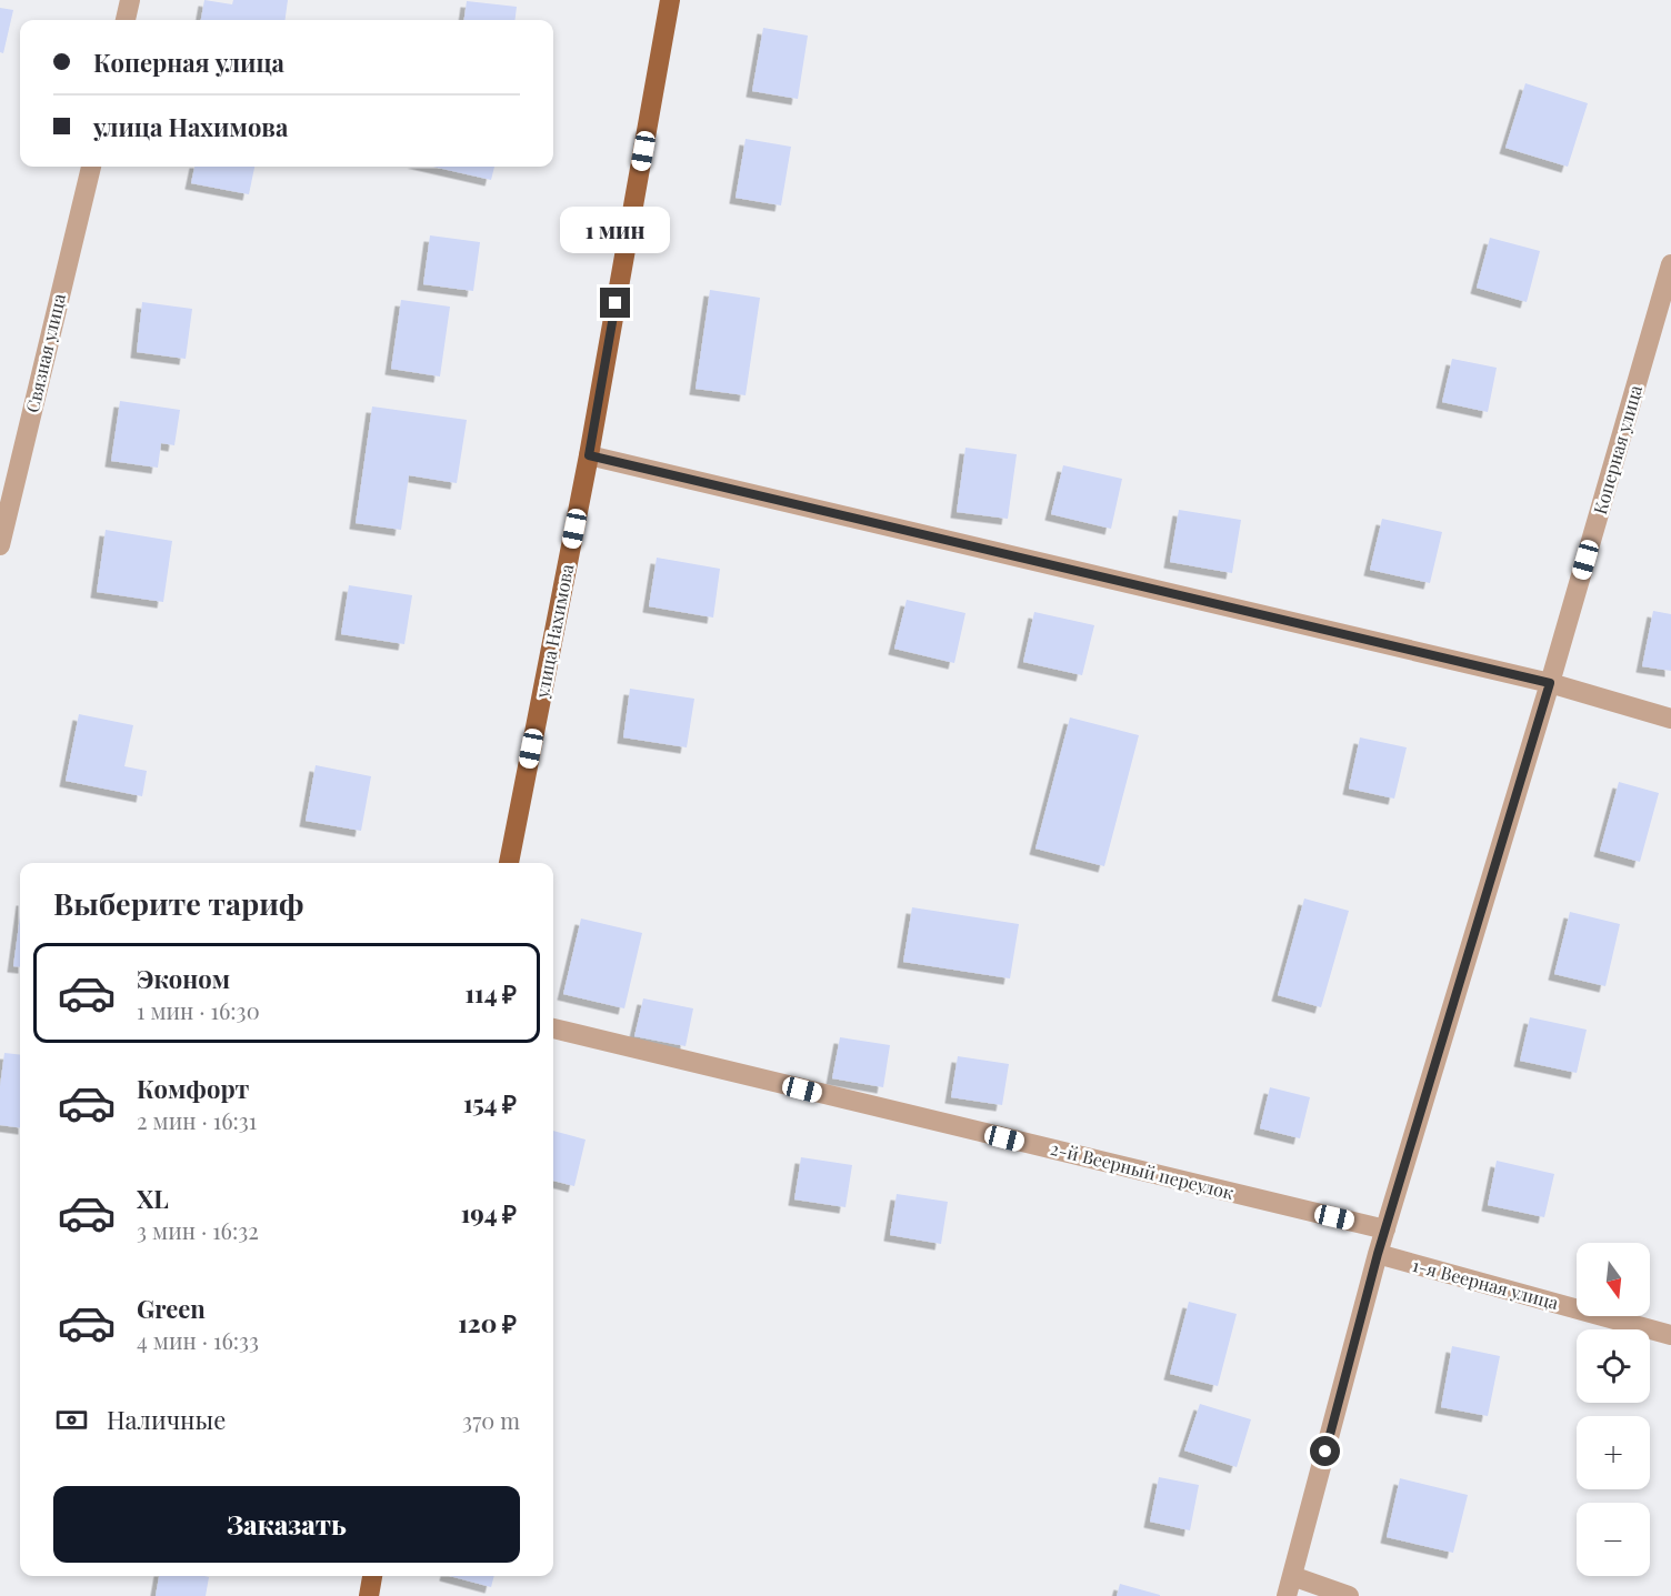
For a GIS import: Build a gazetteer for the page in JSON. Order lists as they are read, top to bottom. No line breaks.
{"streets":{"main road":["улица Нахимова"],"street":["Связная улица","Коперная улица","2-й Веерный переулок","1-я Веерная улица"]},"crossings":[["Коперная улица","2-й Веерный переулок"],["Коперная улица","1-я Веерная улица"]],"north":"bottom","page":{"banner":["Коперная улица","улица Нахимова"],"bubble":"1 мин","heading":"Выберите тариф","list":[{"name":"Эконом","note":"1 мин · 16:30","value":"114 ₽"},{"name":"Комфорт","note":"2 мин · 16:31","value":"154 ₽"},{"name":"XL","note":"3 мин · 16:32","value":"194 ₽"},{"name":"Green","note":"4 мин · 16:33","value":"120 ₽"}],"map_buttons":["+","−"],"pay":["Наличные","370 m"],"buttons":"Заказать"}}
